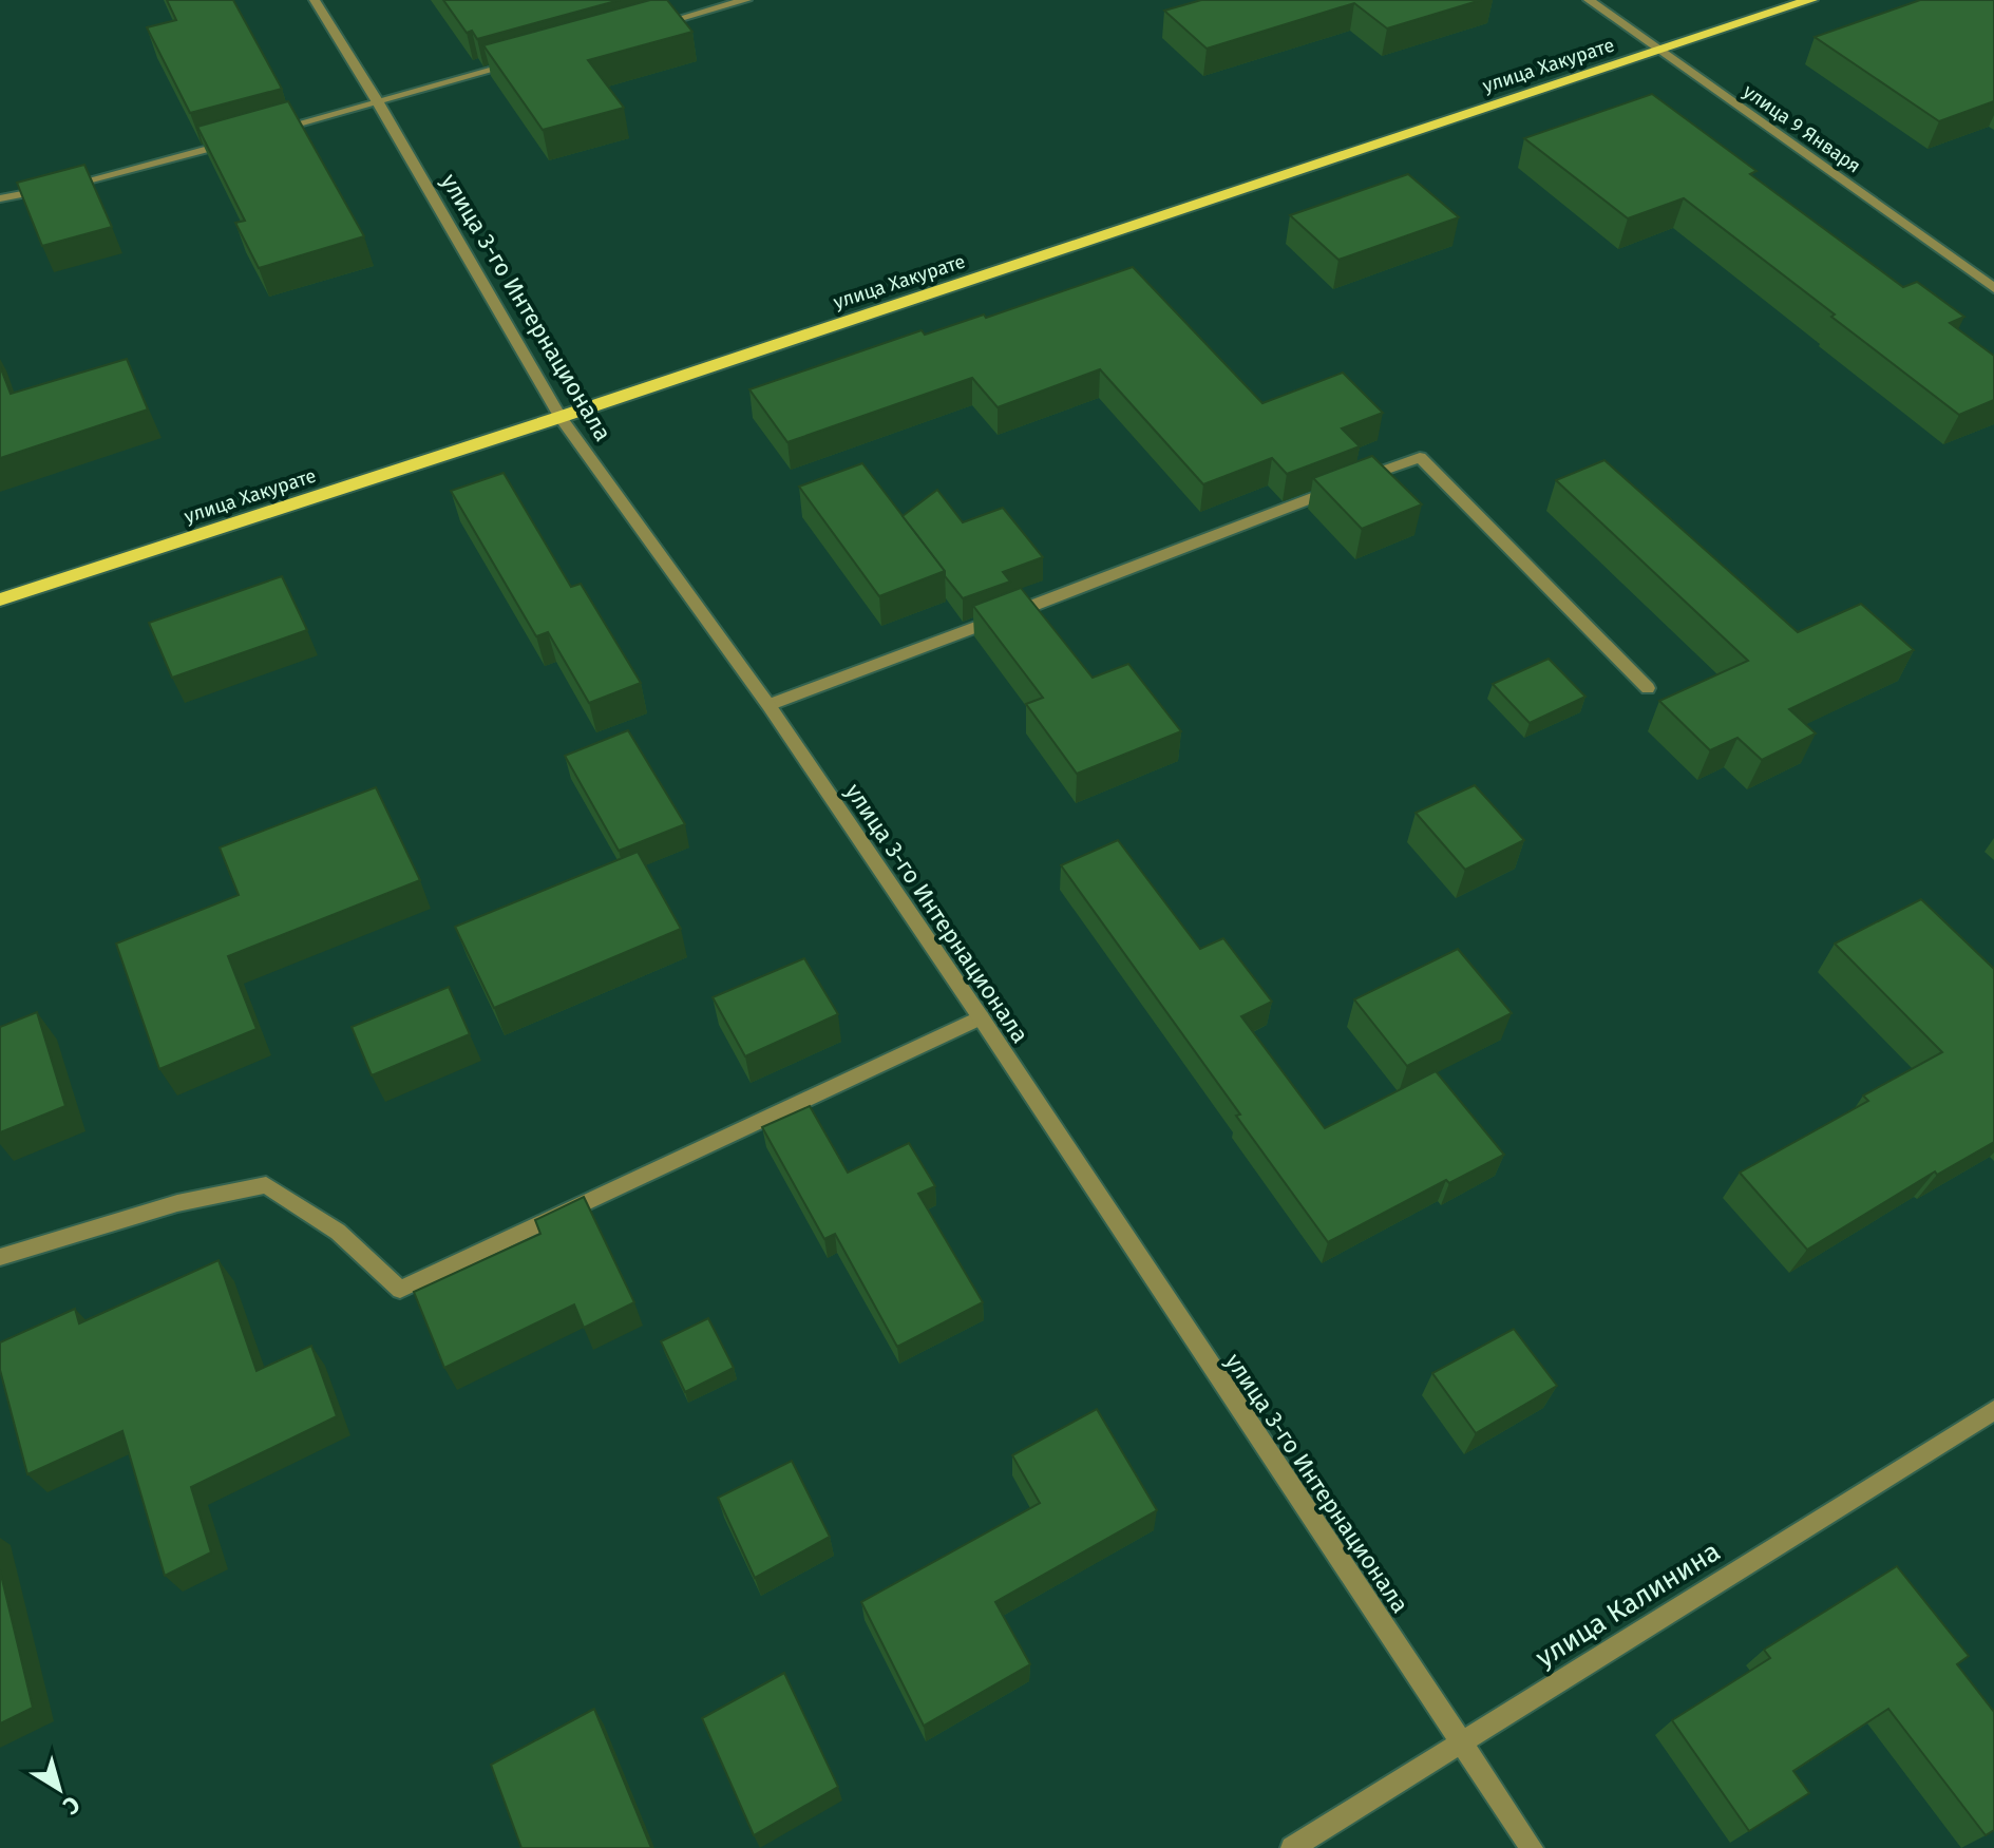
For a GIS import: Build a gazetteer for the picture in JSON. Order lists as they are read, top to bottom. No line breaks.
{"streets":{"main road":["улица Хакурате"],"street":["улица 9 Января","улица 3-го Интернационала","улица Калинина"]},"crossings":[["улица Хакурате","улица 9 Января"],["улица Хакурате","улица 3-го Интернационала"],["улица 3-го Интернационала","улица Калинина"]],"north":"bottom right"}
